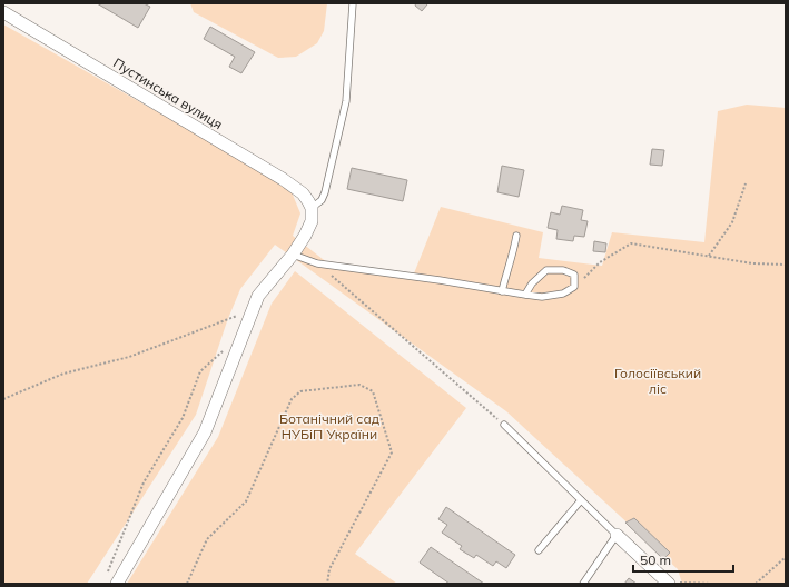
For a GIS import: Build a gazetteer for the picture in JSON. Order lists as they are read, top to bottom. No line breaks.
{"streets":{"street":["Пустинська вулиця"]},"parks":["Голосіївський ліс","Ботанічний сад НУБіП України"],"scale_bar":"50 m"}
